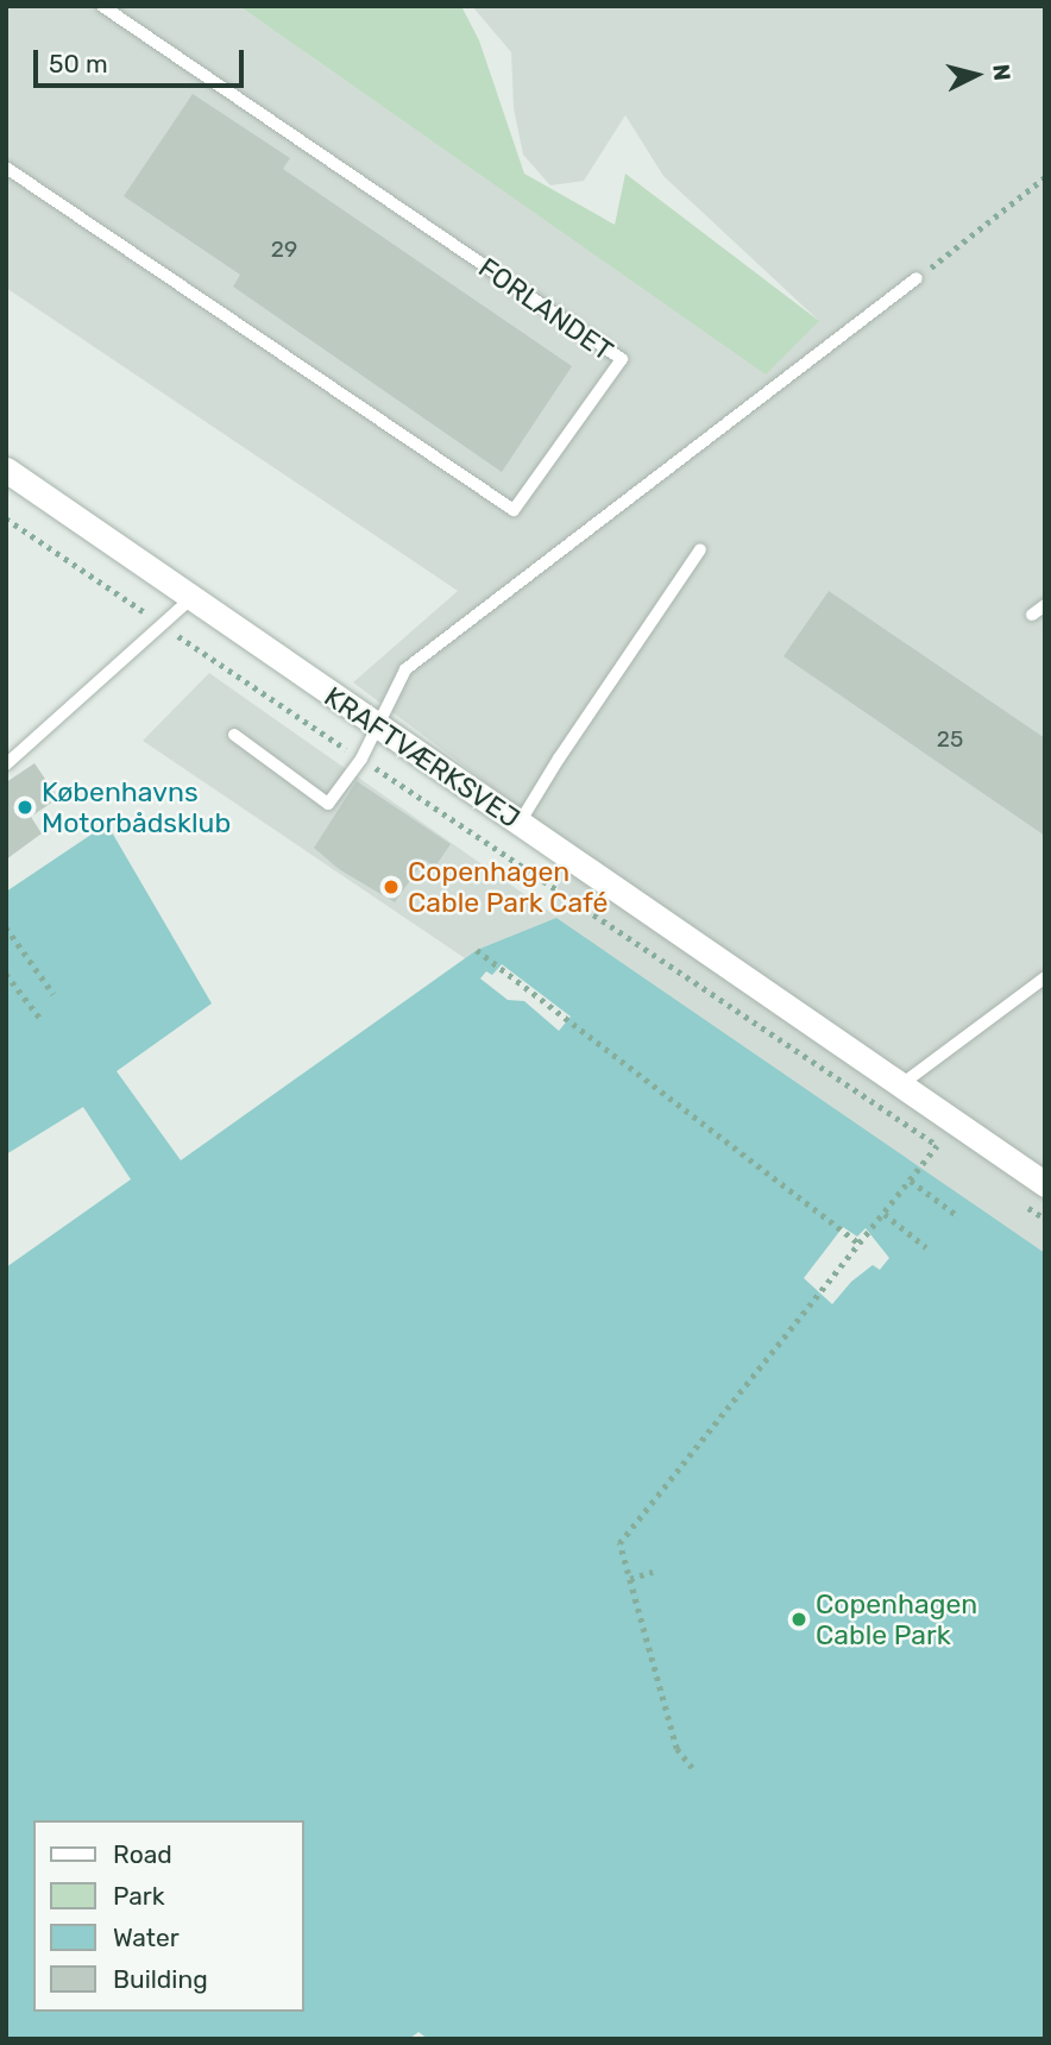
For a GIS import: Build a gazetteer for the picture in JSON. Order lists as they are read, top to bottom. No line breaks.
{"streets":{"street":["KRAFTVÆRKSVEJ"],"lane":["FORLANDET"]},"places":["Københavns Motorbådsklub","Copenhagen Cable Park Café","Copenhagen Cable Park"],"house_numbers":["29","25"],"legend":["Road","Park","Water","Building"],"scale_bar":"50 m","north":"right"}
